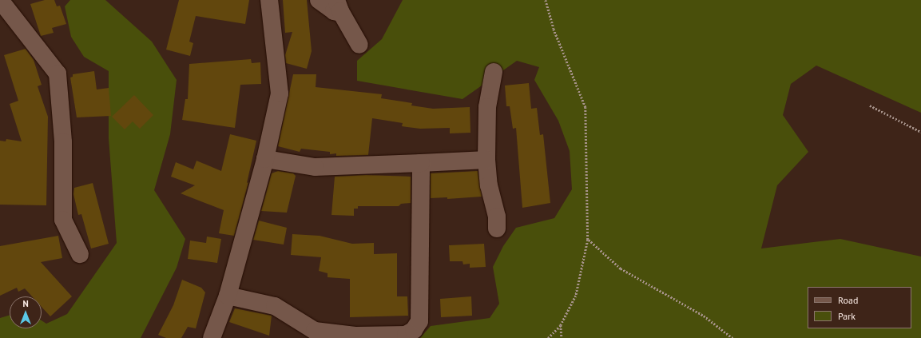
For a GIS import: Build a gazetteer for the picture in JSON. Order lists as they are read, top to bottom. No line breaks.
{"legend":["Road","Park"],"north":"top"}
